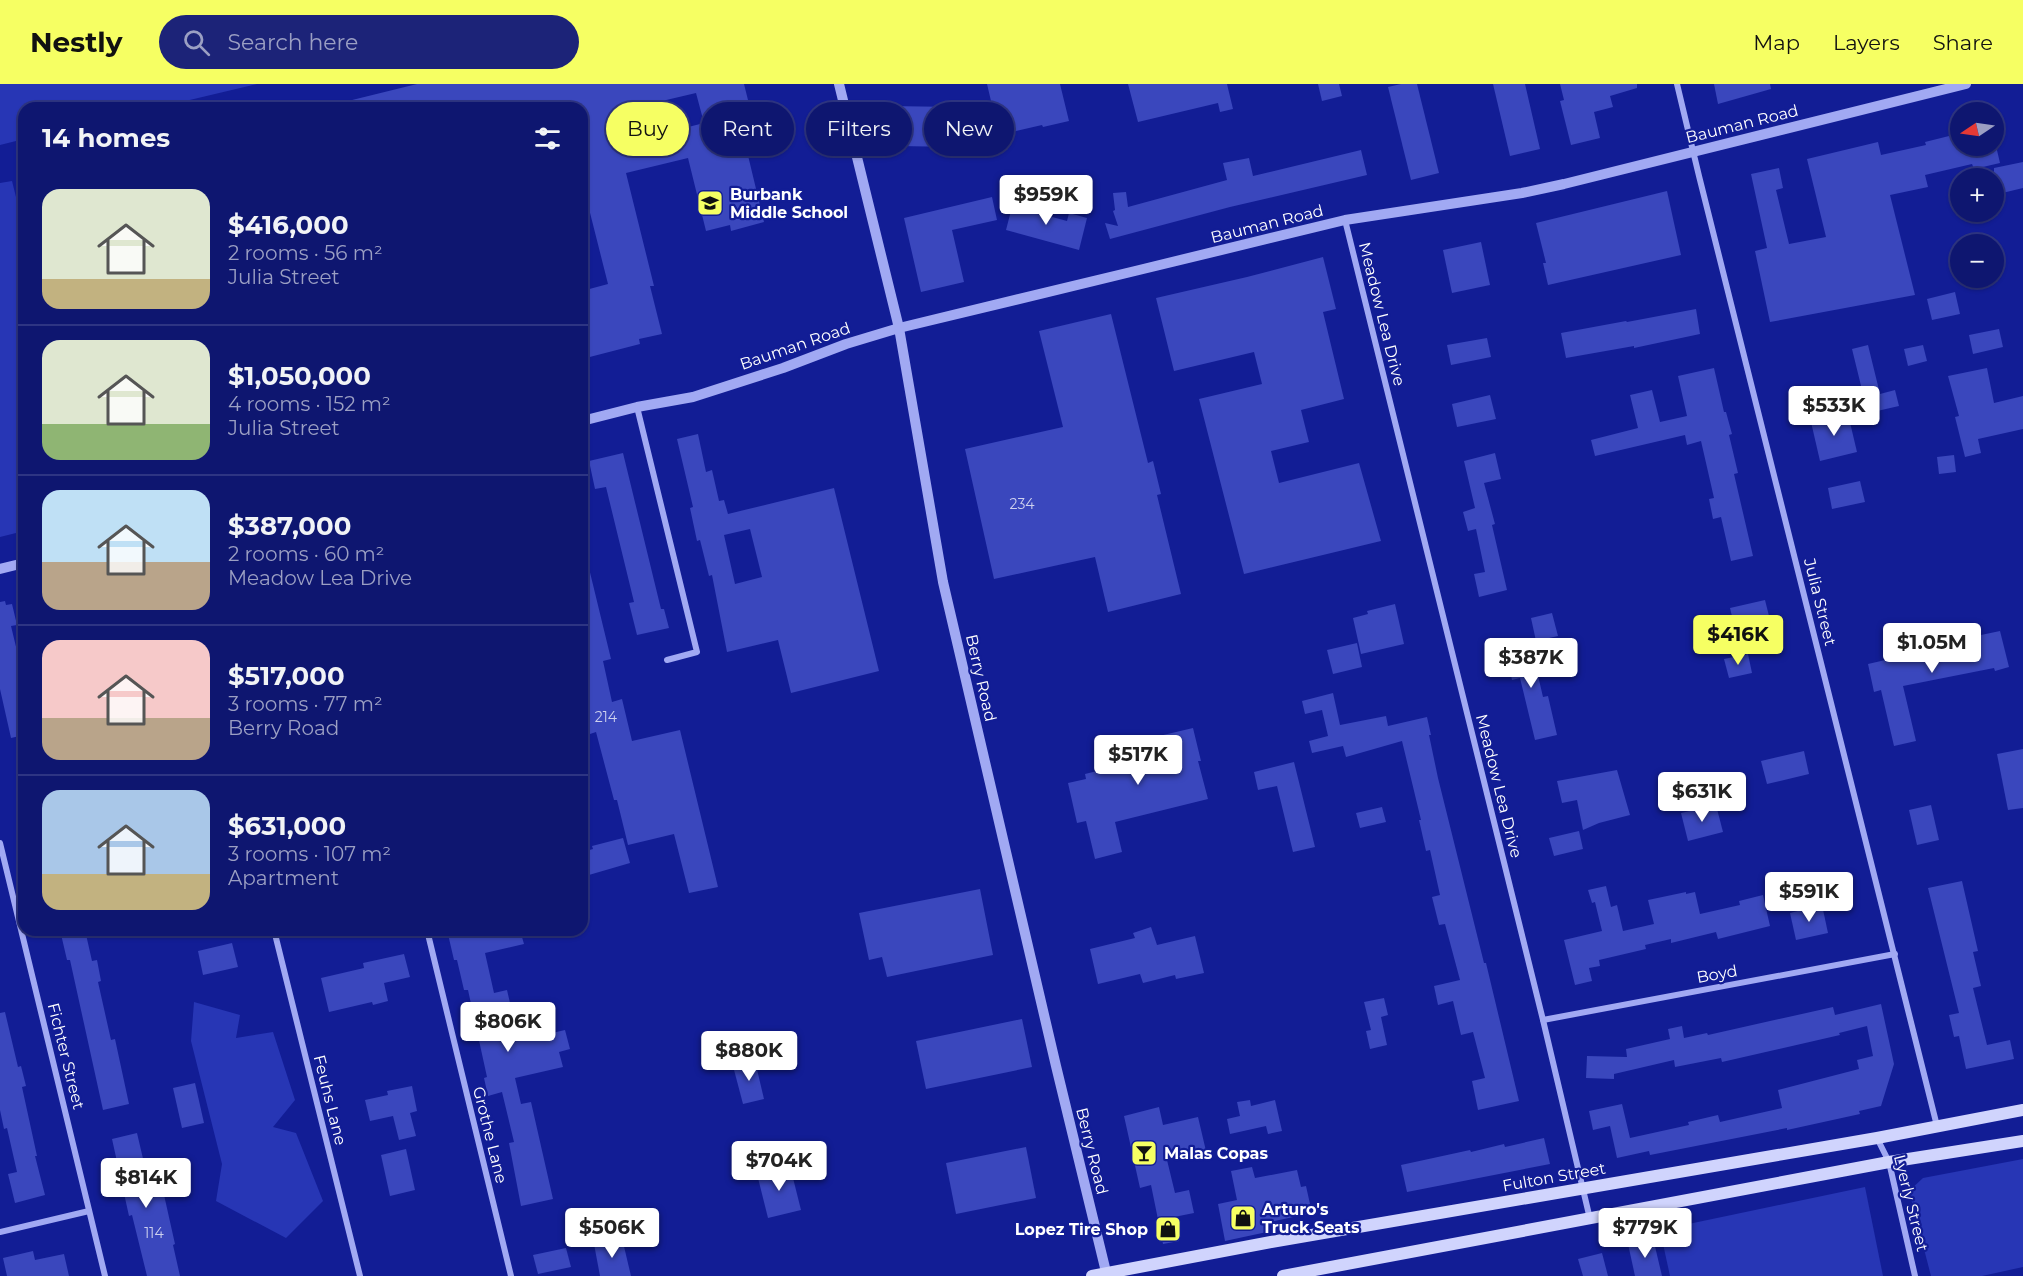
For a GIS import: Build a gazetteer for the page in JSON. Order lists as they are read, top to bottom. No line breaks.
{"streets":{"main road":["Fulton Street"],"street":["Bauman Road","Meadow Lea Drive","Julia Street","Berry Road","Boyd","Fichter Street","Feuhs Lane","Grothe Lane","Lyerly Street"]},"crossings":[["Bauman Road","Meadow Lea Drive"],["Bauman Road","Julia Street"],["Bauman Road","Berry Road"],["Meadow Lea Drive","Boyd"],["Meadow Lea Drive","Fulton Street"],["Julia Street","Boyd"],["Julia Street","Fulton Street"],["Berry Road","Fulton Street"],["Fulton Street","Lyerly Street"]],"places":{"school or university":["Burbank Middle School"],"bar":["Malas Copas"],"shop":["Arturo's Truck Seats","Lopez Tire Shop"]},"house_numbers":["234","214","114"],"north":"left","page":{"header":"Nestly","search":"Search here","nav":["Map","Layers","Share"],"map_buttons":["+","−"],"chip":["Buy","Rent","Filters","New"],"heading":"14 homes","list":[{"name":"$416,000","note":"2 rooms · 56 m² · Julia Street"},{"name":"$1,050,000","note":"4 rooms · 152 m² · Julia Street"},{"name":"$387,000","note":"2 rooms · 60 m² · Meadow Lea Drive"},{"name":"$517,000","note":"3 rooms · 77 m² · Berry Road"},{"name":"$631,000","note":"3 rooms · 107 m² · Apartment"}],"price":["$959K","$533K","$416K","$1.05M","$387K","$517K","$631K","$591K","$806K","$880K","$704K","$814K","$506K","$779K"]}}
